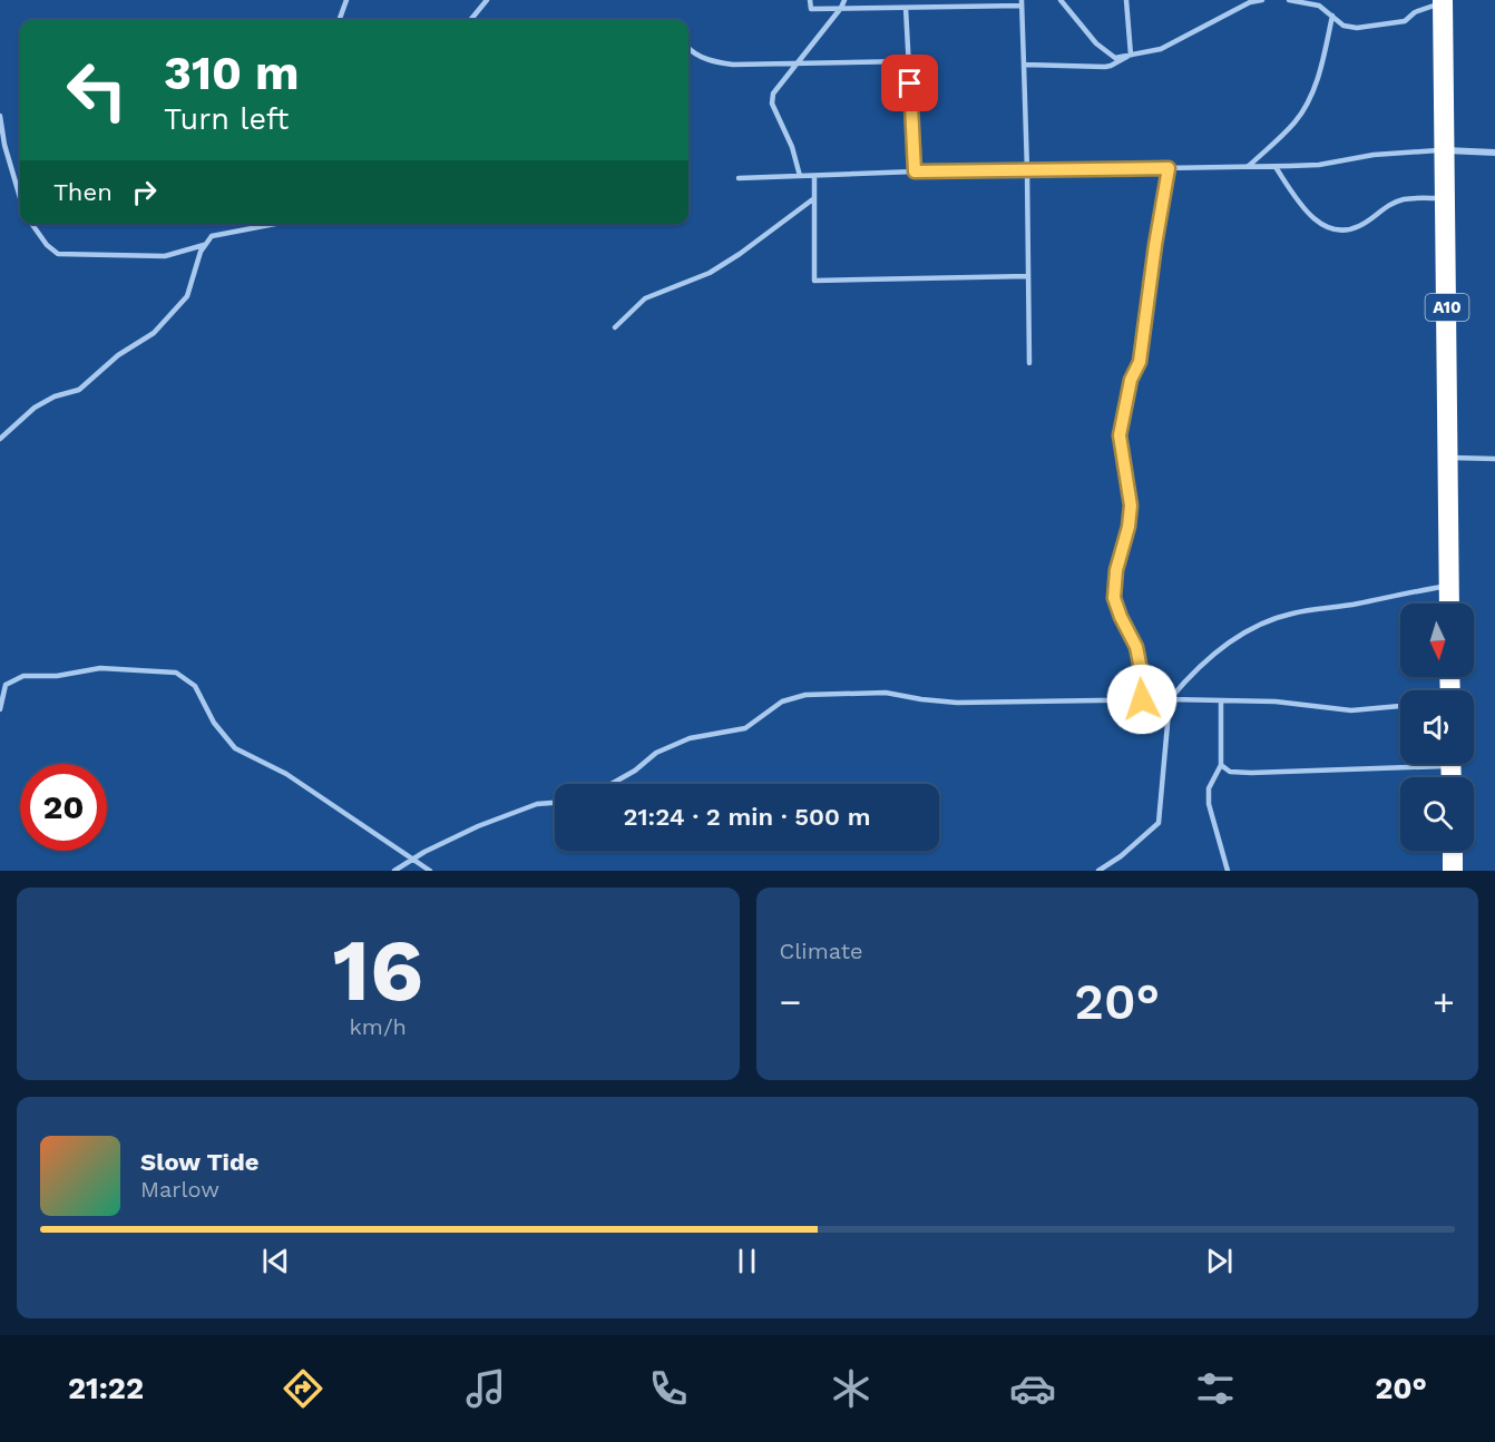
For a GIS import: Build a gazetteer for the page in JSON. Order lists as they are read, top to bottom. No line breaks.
{"streets":{"highway":["A10"]},"north":"bottom","page":{"turn":["310 m","Turn left"],"then":"Then","limit":"20","trip":"21:24 · 2 min · 500 m","tile":[["16","km/h"],"Climate"],"heat":["−","20°","+"],"song":["Slow Tide","Marlow"],"tabs":["21:22","20°"]}}
